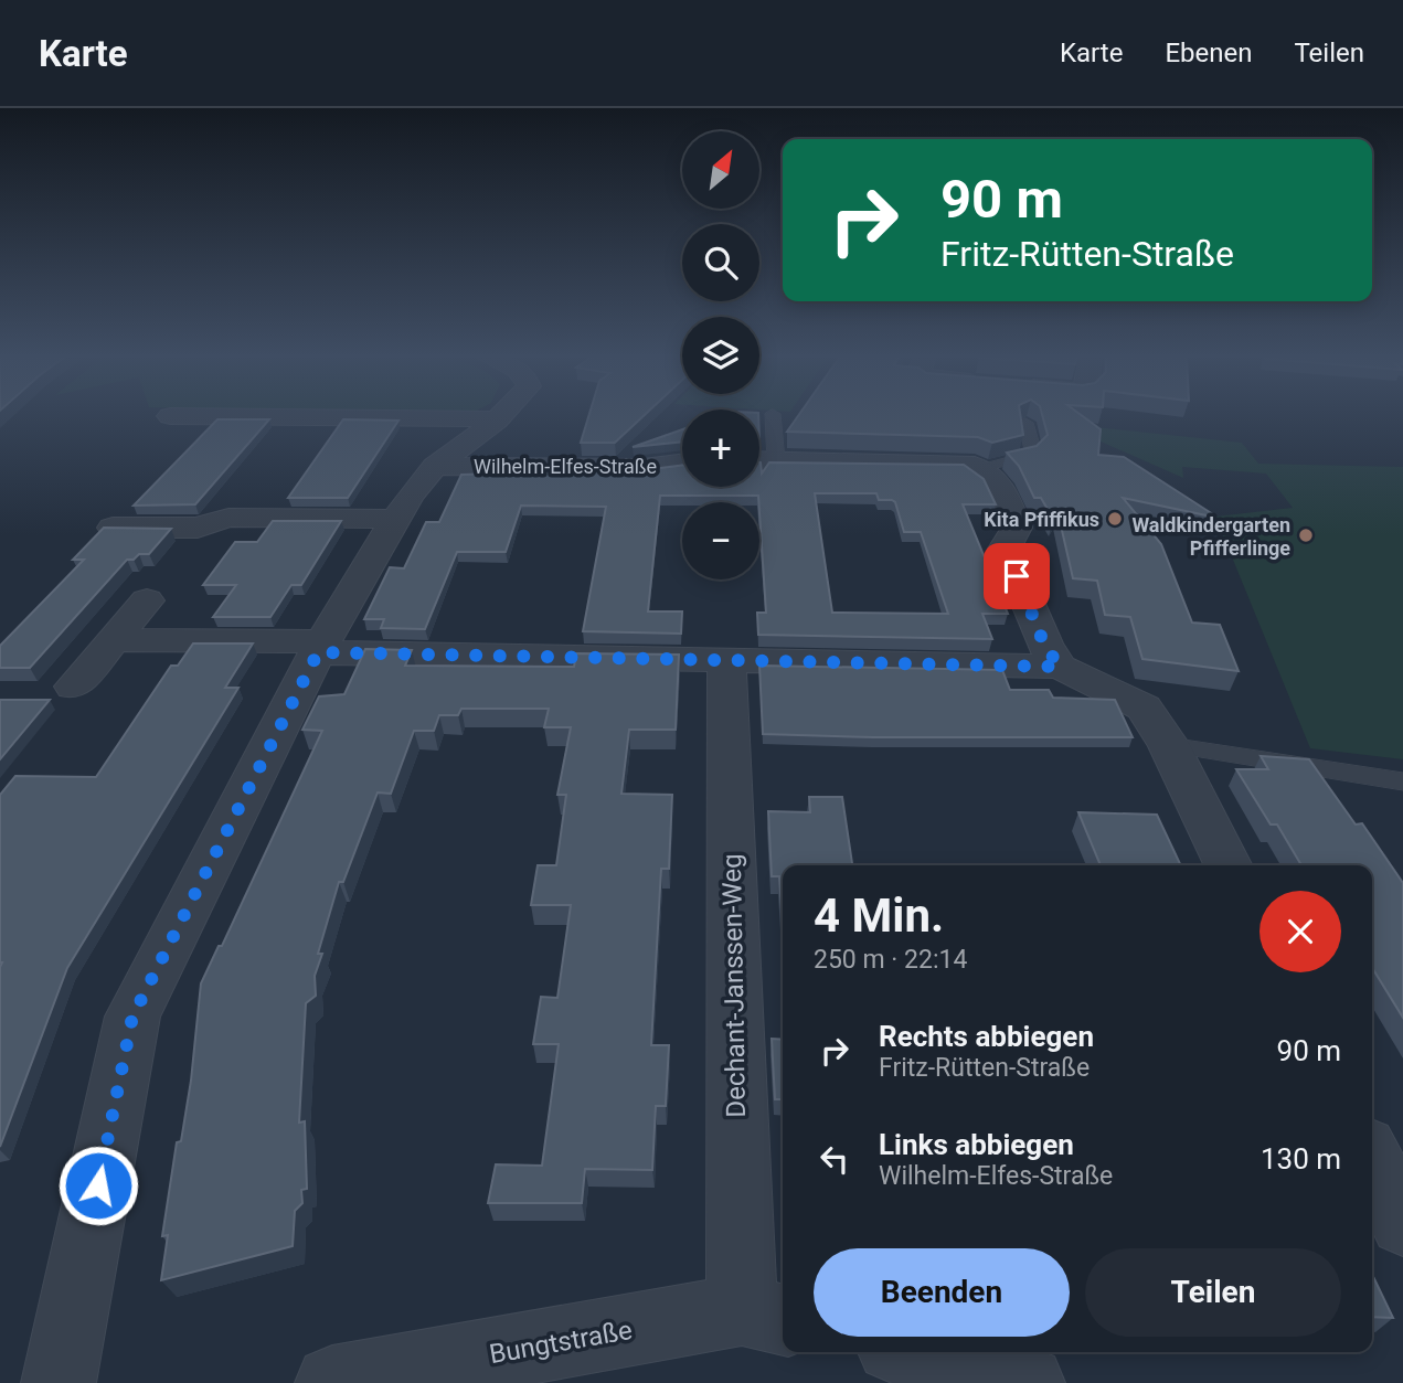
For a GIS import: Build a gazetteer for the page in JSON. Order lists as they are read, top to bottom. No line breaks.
{"streets":{"street":["Wilhelm-Elfes-Straße","Dechant-Janssen-Weg","Bungtstraße"]},"crossings":[["Dechant-Janssen-Weg","Bungtstraße"]],"places":["Kita Pfiffikus","Waldkindergarten Pfifferlinge"],"north":"top right","page":{"header":"Karte","nav":["Karte","Ebenen","Teilen"],"map_buttons":["+","−"],"turn":["90 m","Fritz-Rütten-Straße"],"heading":["4 Min.","250 m · 22:14"],"list":[{"name":"Rechts abbiegen","note":"Fritz-Rütten-Straße","value":"90 m"},{"name":"Links abbiegen","note":"Wilhelm-Elfes-Straße","value":"130 m"}],"buttons":["Beenden","Teilen"]}}
